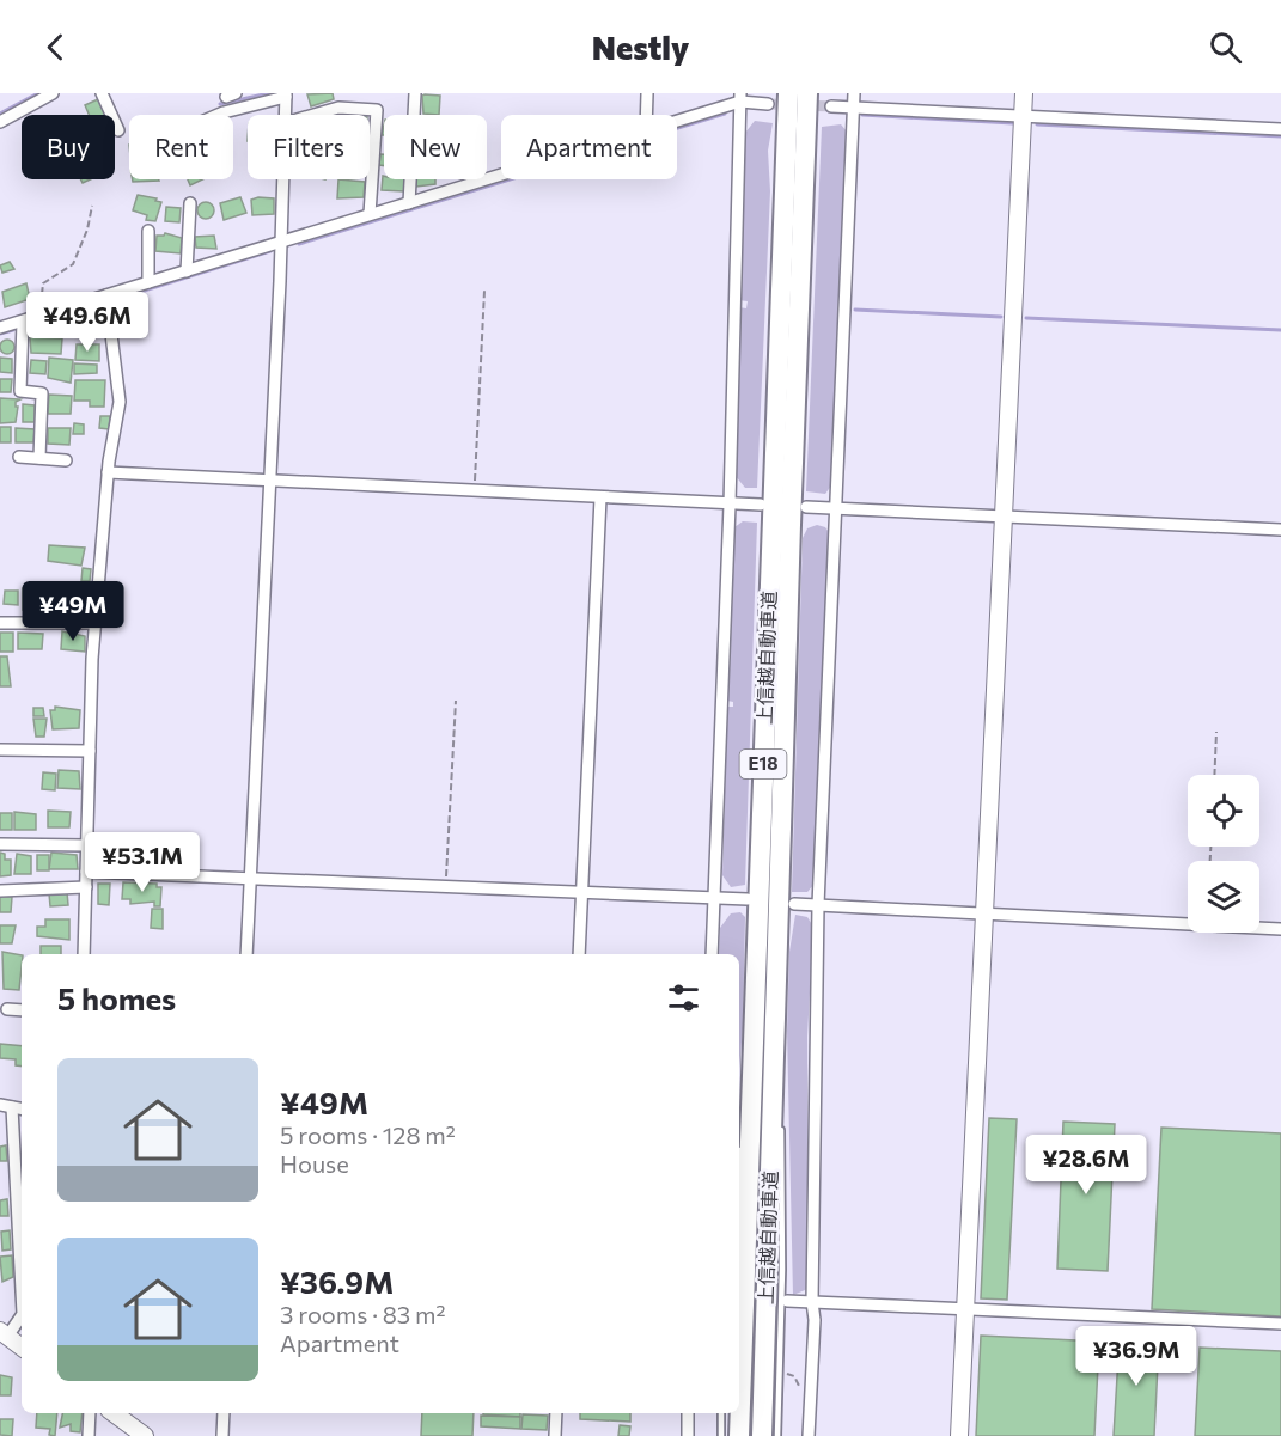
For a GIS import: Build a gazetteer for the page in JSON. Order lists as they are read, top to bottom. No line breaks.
{"streets":{"highway":["上信越自動車道","E18"]},"page":{"header":"Nestly","chip":["Buy","Rent","Filters","New","Apartment"],"price":["¥49.6M","¥49M","¥53.1M","¥28.6M","¥36.9M"],"heading":"5 homes","list":[{"name":"¥49M","note":"5 rooms · 128 m² · House"},{"name":"¥36.9M","note":"3 rooms · 83 m² · Apartment"}]}}
